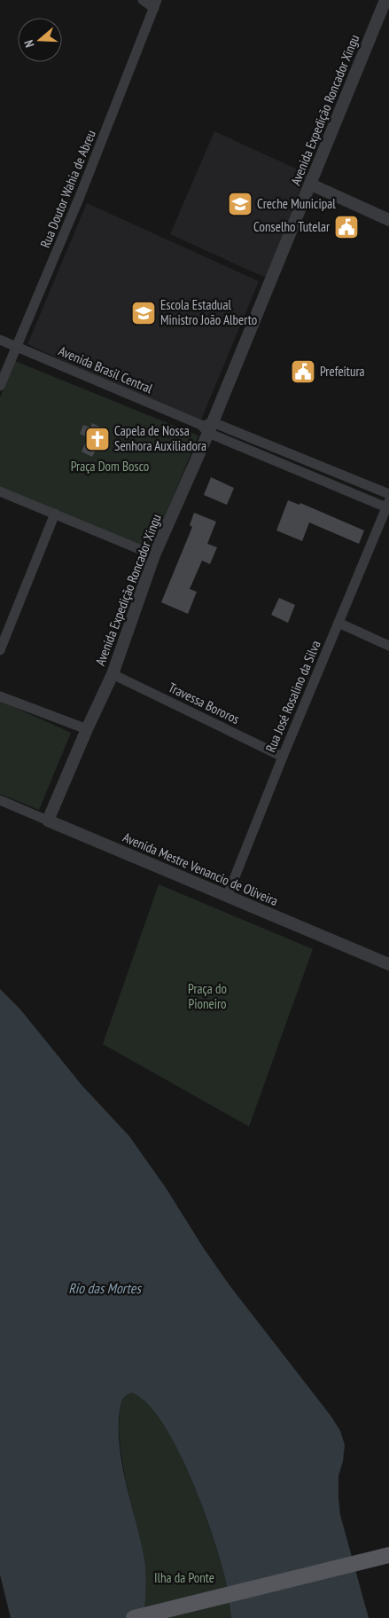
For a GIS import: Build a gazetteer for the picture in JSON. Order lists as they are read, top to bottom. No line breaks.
{"streets":{"street":["Avenida Expedição Roncador Xingu","Rua Doutor Wahia de Abreu","Avenida Brasil Central","Rua José Rosalino da Silva","Travessa Bororos","Avenida Mestre Venancio de Oliveira"]},"crossings":[["Avenida Expedição Roncador Xingu","Avenida Brasil Central"],["Avenida Expedição Roncador Xingu","Travessa Bororos"],["Avenida Expedição Roncador Xingu","Avenida Mestre Venancio de Oliveira"],["Rua Doutor Wahia de Abreu","Avenida Brasil Central"],["Avenida Brasil Central","Rua José Rosalino da Silva"],["Rua José Rosalino da Silva","Travessa Bororos"],["Rua José Rosalino da Silva","Avenida Mestre Venancio de Oliveira"]],"water":["Rio das Mortes"],"parks":["Praça Dom Bosco","Praça do Pioneiro","Ilha da Ponte"],"places":{"school or university":["Creche Municipal","Escola Estadual Ministro João Alberto"],"public building":["Conselho Tutelar","Prefeitura"],"church":["Capela de Nossa Senhora Auxiliadora"]},"north":"left"}
